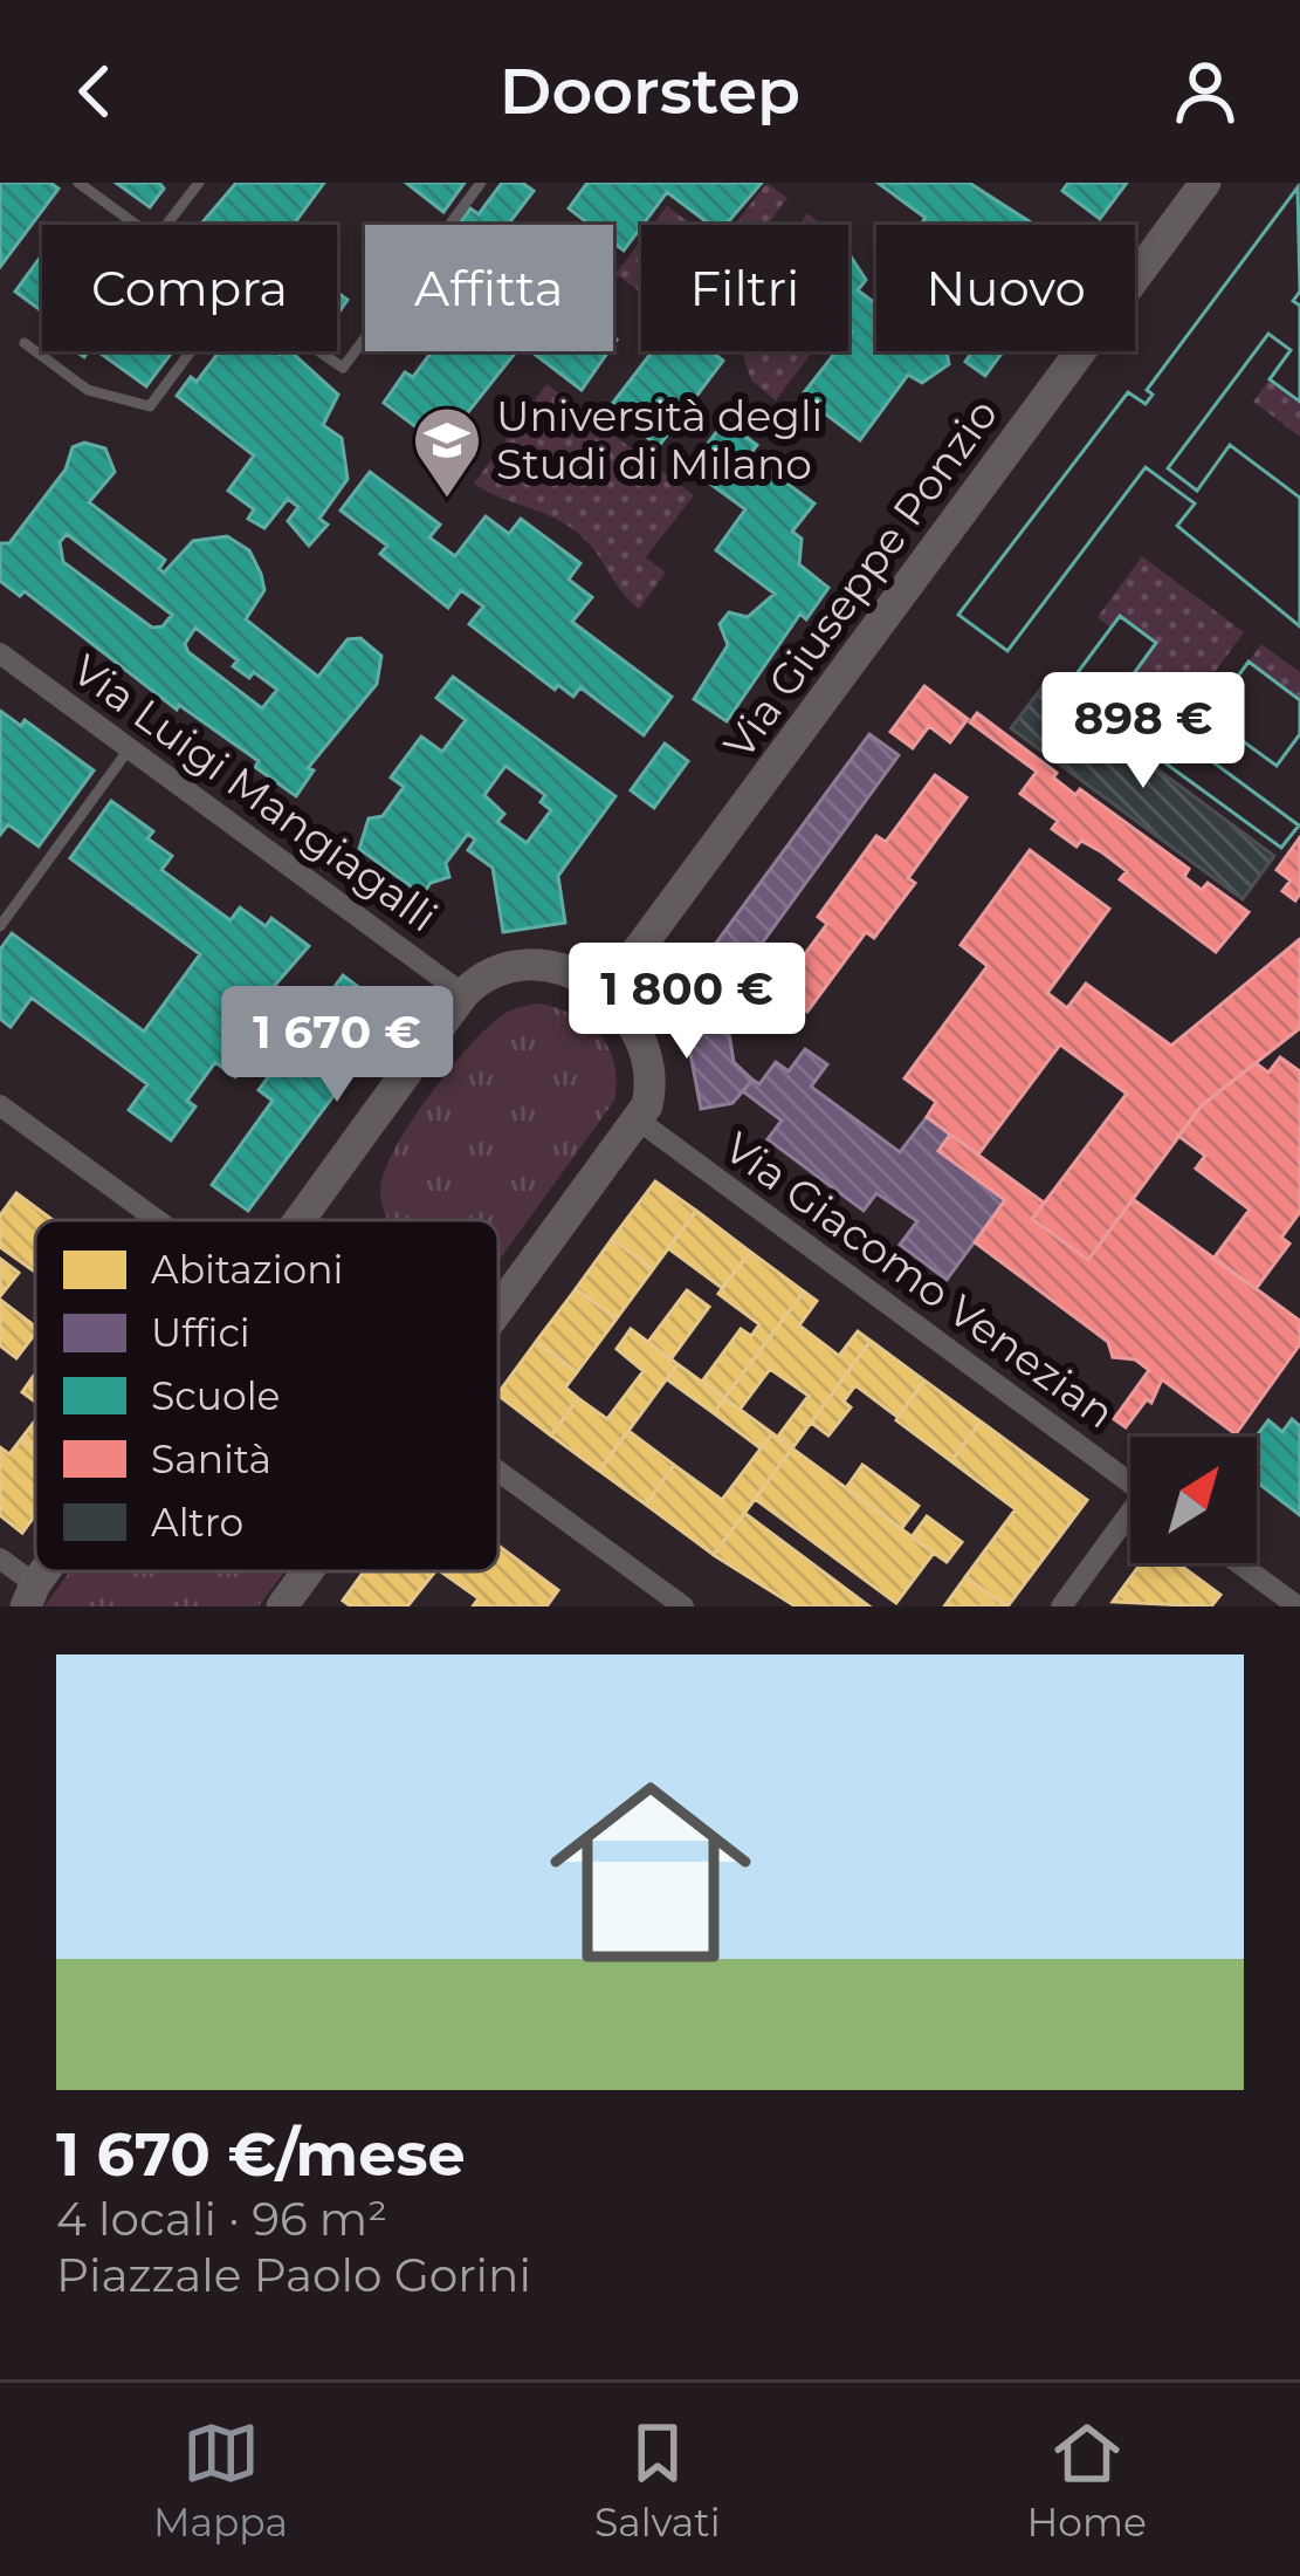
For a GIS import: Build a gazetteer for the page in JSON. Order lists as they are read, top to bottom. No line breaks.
{"streets":{"street":["Via Giuseppe Ponzio","Via Luigi Mangiagalli","Via Giacomo Venezian"]},"places":{"school or university":["Università degli Studi di Milano"]},"legend":["Abitazioni","Uffici","Scuole","Sanità","Altro"],"north":"top right","page":{"header":"Doorstep","chip":["Compra","Affitta","Filtri","Nuovo"],"price":["898 €","1 800 €","1 670 €"],"list":[{"name":"1 670 €/mese","note":"4 locali · 96 m² · Piazzale Paolo Gorini"}],"tabs":["Mappa","Salvati","Home"]}}
